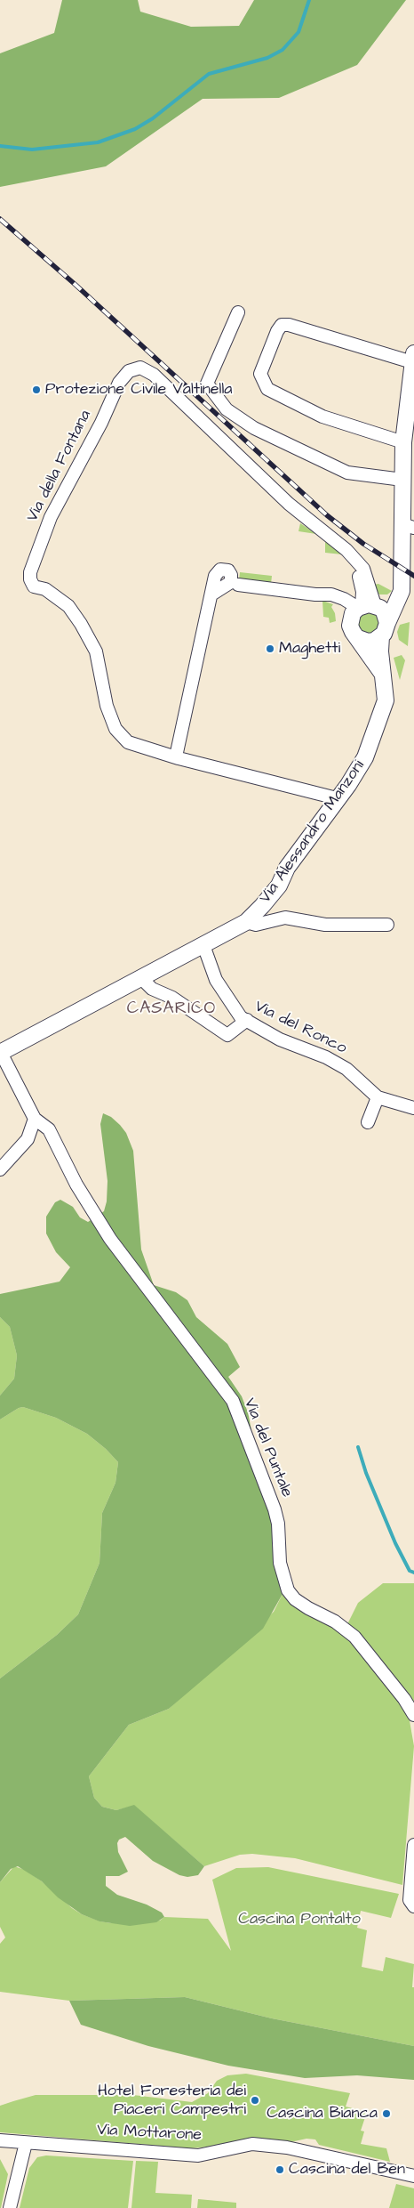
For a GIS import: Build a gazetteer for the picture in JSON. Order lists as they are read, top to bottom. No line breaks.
{"streets":{"street":["Via della Fontana","Via Alessandro Manzoni","Via del Ronco","Via del Puntale","Via Mottarone"]},"crossings":[["Via della Fontana","Via Alessandro Manzoni"],["Via Alessandro Manzoni","Via del Ronco"]],"districts":["CASARICO"],"parks":["Cascina Pontalto"],"places":["Protezione Civile Valtinella","Maghetti","Hotel Foresteria dei Piaceri Campestri","Cascina Bianca","Cascina del Ben"]}
